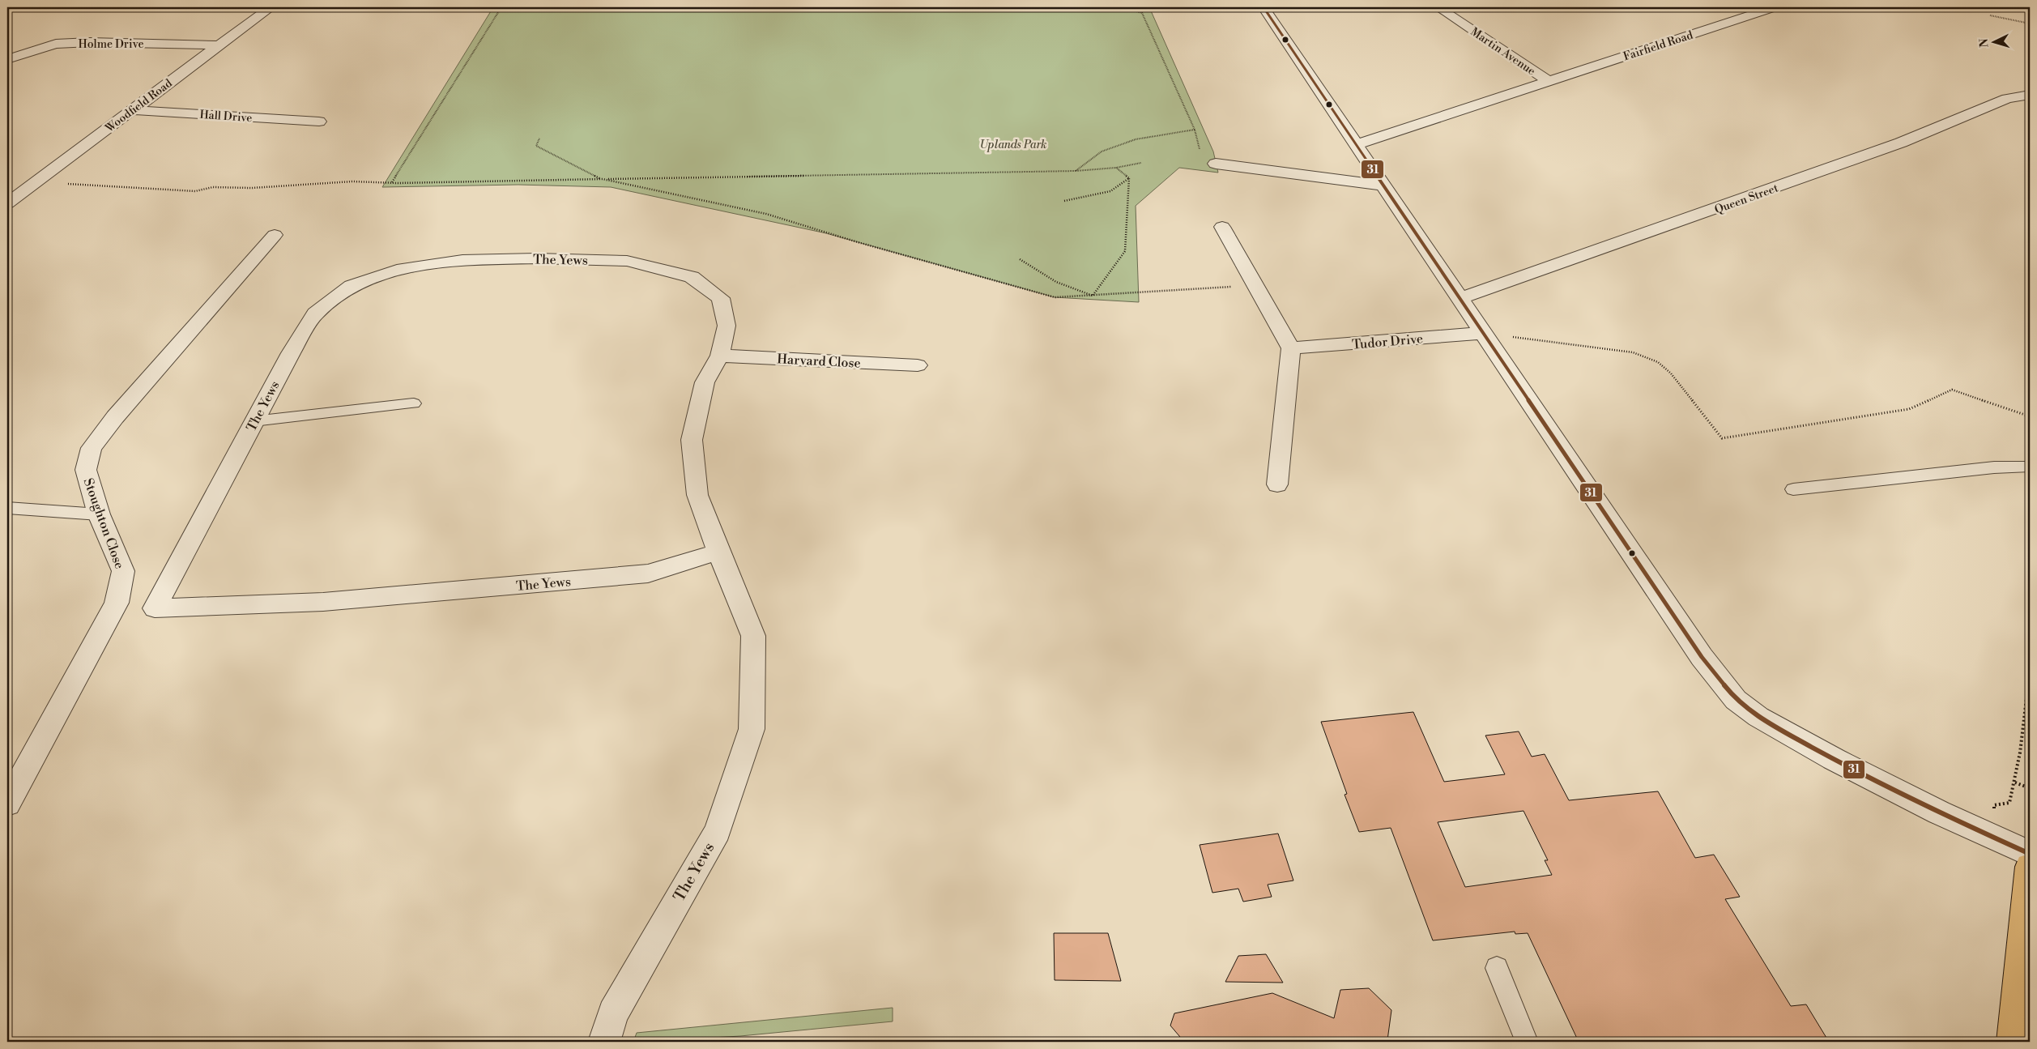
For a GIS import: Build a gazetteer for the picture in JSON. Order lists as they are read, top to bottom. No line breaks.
{"streets":{"street":["Holme Drive","Fairfield Road","Martin Avenue","Woodfield Road","Hall Drive","Queen Street","The Yews","Tudor Drive","Harvard Close","Stoughton Close"]},"crossings":[["Holme Drive","Woodfield Road"],["Fairfield Road","Martin Avenue"],["Woodfield Road","Hall Drive"],["The Yews","Harvard Close"]],"parks":["Uplands Park"],"lines":["transit line 31"],"north":"left"}
